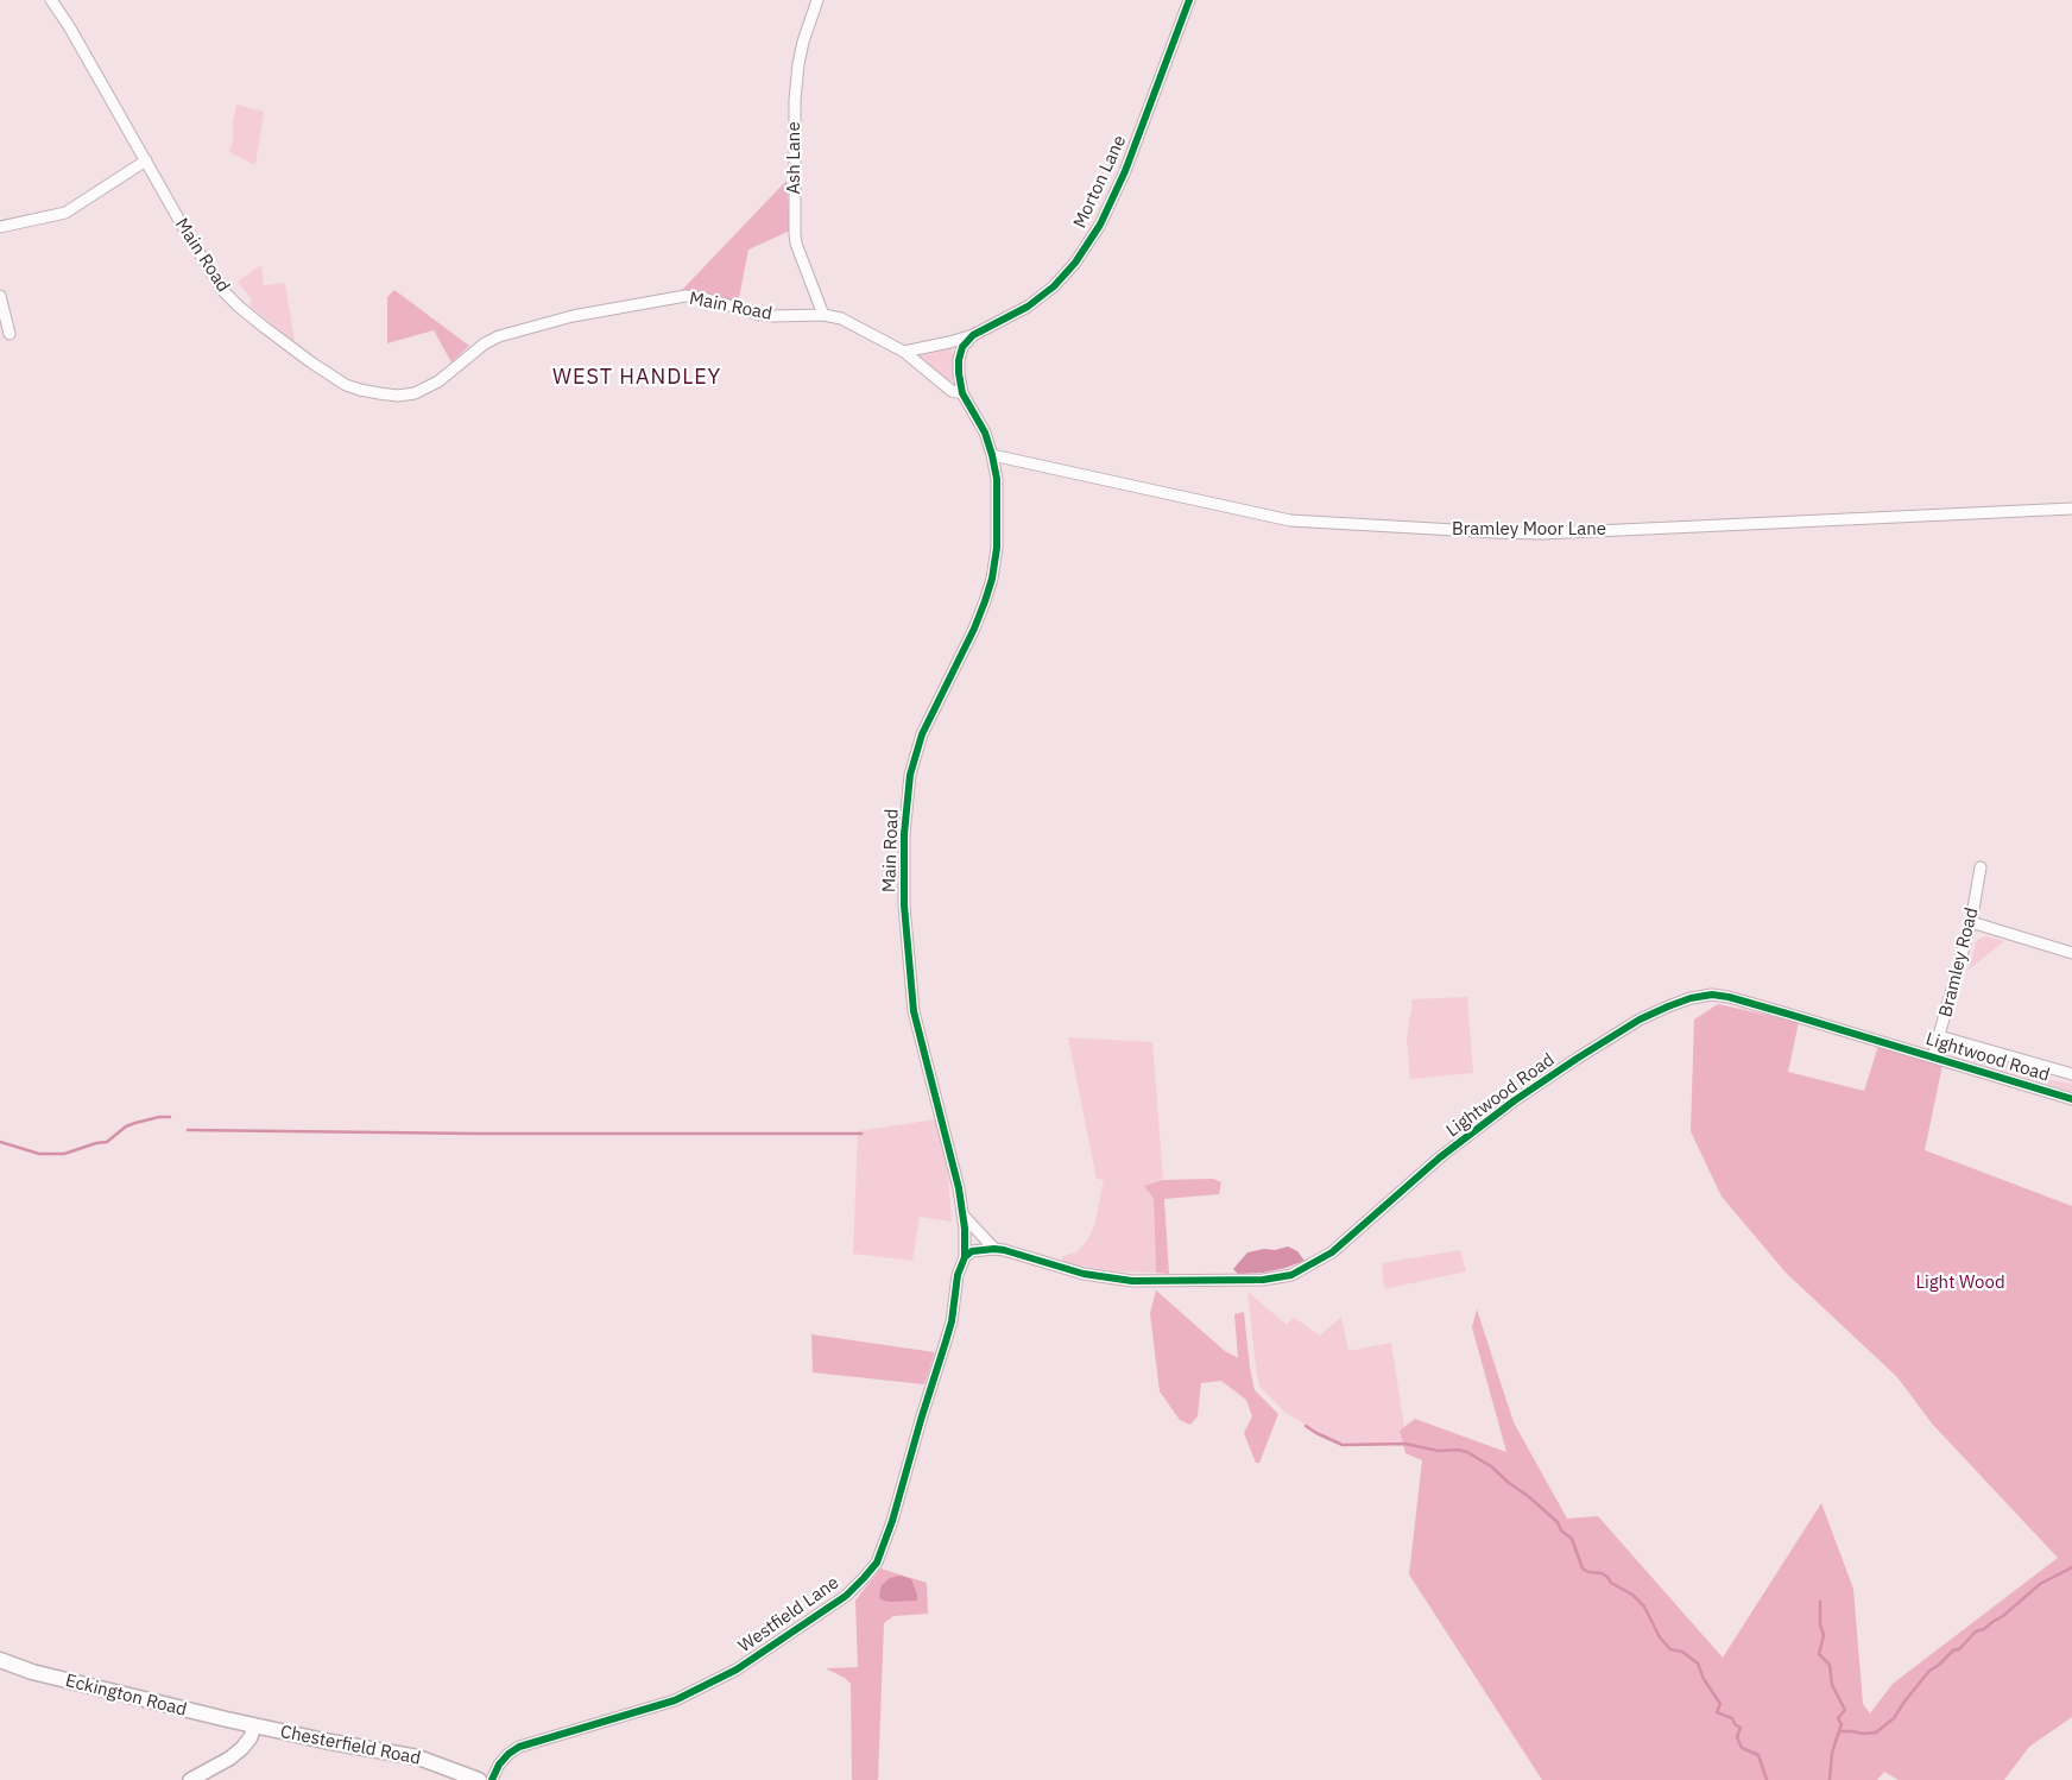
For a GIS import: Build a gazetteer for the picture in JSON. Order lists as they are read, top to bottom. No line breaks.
{"streets":{"main road":["Eckington Road","Chesterfield Road"],"street":["Ash Lane","Morton Lane","Main Road","Bramley Moor Lane","Bramley Road","Lightwood Road","Westfield Lane"]},"crossings":[["Ash Lane","Main Road"],["Morton Lane","Main Road"],["Main Road","Bramley Moor Lane"],["Main Road","Lightwood Road"],["Main Road","Westfield Lane"],["Bramley Road","Lightwood Road"],["Lightwood Road","Westfield Lane"],["Eckington Road","Chesterfield Road"]],"districts":["WEST HANDLEY"],"parks":["Light Wood"]}
